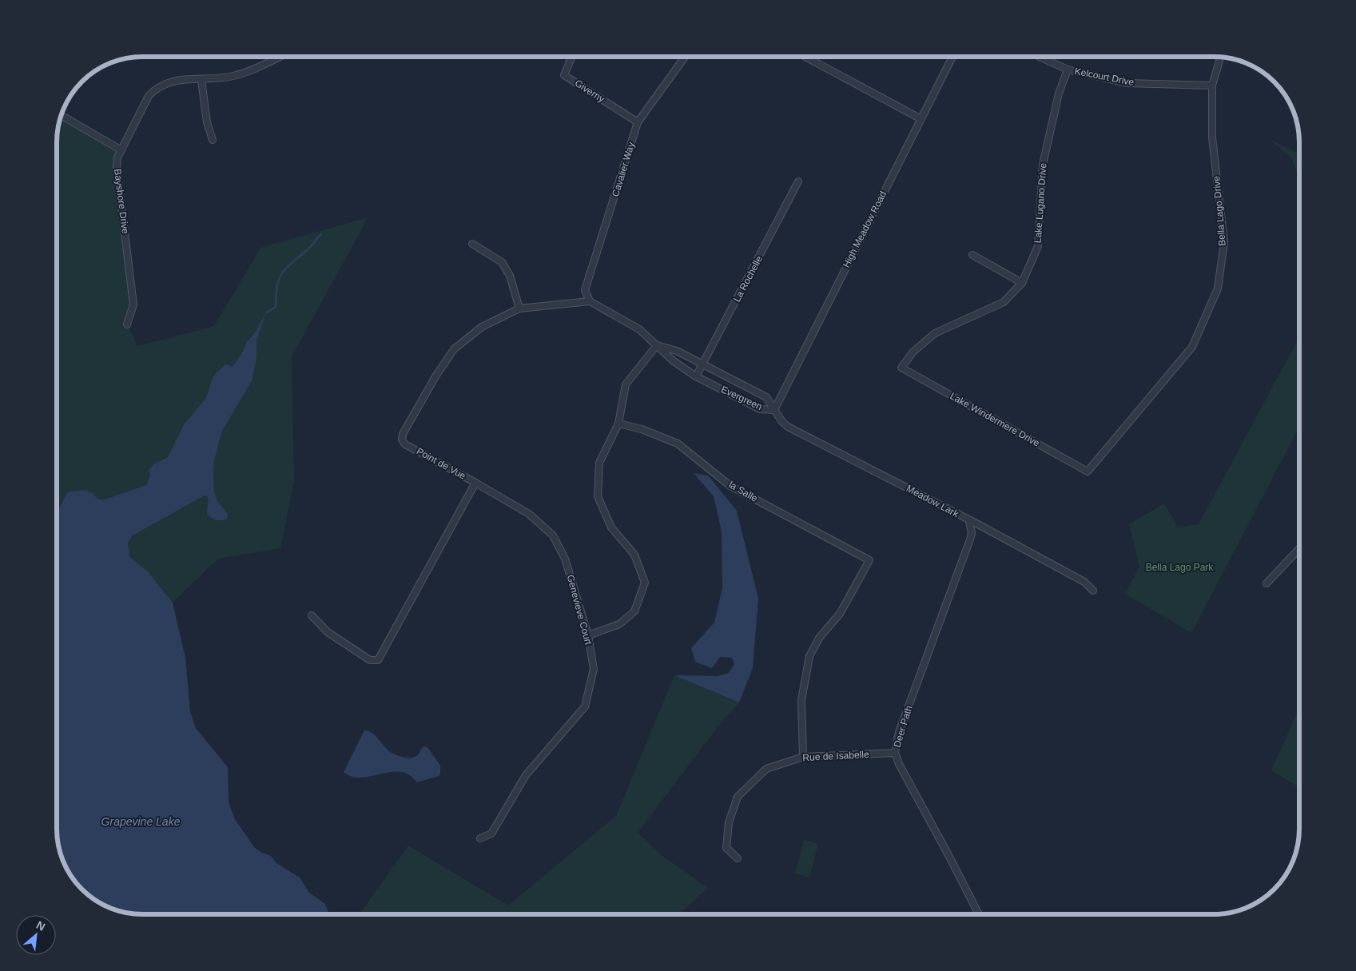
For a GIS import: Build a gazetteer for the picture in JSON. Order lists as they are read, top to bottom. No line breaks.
{"streets":{"street":["Kelcourt Drive","Giverny","Cavalier Way","Bayshore Drive","Lake Lugano Drive","Bella Lago Drive","High Meadow Road","La Rochelle","Evergreen","Lake Windermere Drive","Point de Vue","la Salle","Meadow Lark","Genevieve Court","Deer Path","Rue de Isabelle"]},"crossings":[["Kelcourt Drive","Lake Lugano Drive"],["Kelcourt Drive","Bella Lago Drive"],["Giverny","Cavalier Way"],["Cavalier Way","Evergreen"],["Cavalier Way","Point de Vue"],["Lake Lugano Drive","Lake Windermere Drive"],["Bella Lago Drive","Lake Windermere Drive"],["High Meadow Road","Evergreen"],["High Meadow Road","Meadow Lark"],["La Rochelle","Evergreen"],["Evergreen","Point de Vue"],["Evergreen","Meadow Lark"],["Point de Vue","Genevieve Court"],["la Salle","Rue de Isabelle"],["Meadow Lark","Deer Path"],["Deer Path","Rue de Isabelle"]],"water":["Grapevine Lake"],"parks":["Bella Lago Park"],"north":"top right"}
